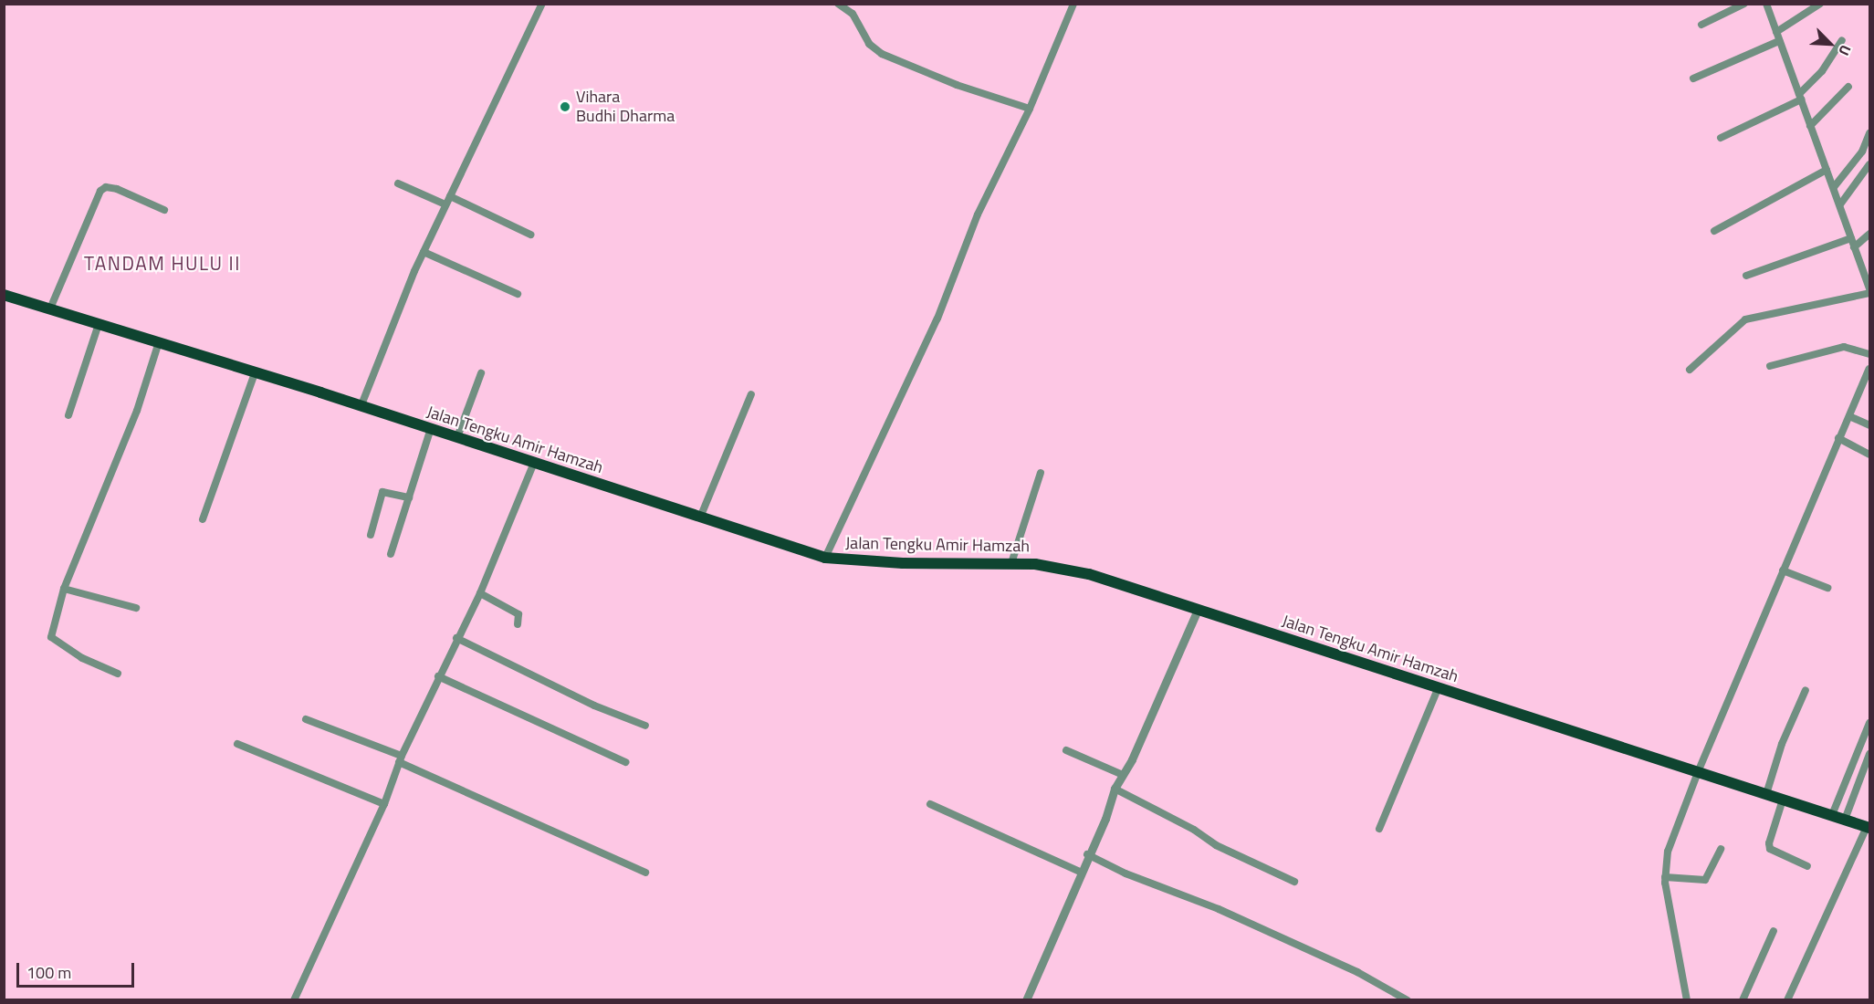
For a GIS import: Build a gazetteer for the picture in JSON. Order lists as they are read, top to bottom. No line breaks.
{"streets":{"highway":["Jalan Tengku Amir Hamzah"]},"districts":["TANDAM HULU II"],"places":["Vihara Budhi Dharma"],"scale_bar":"100 m","north":"bottom right"}
